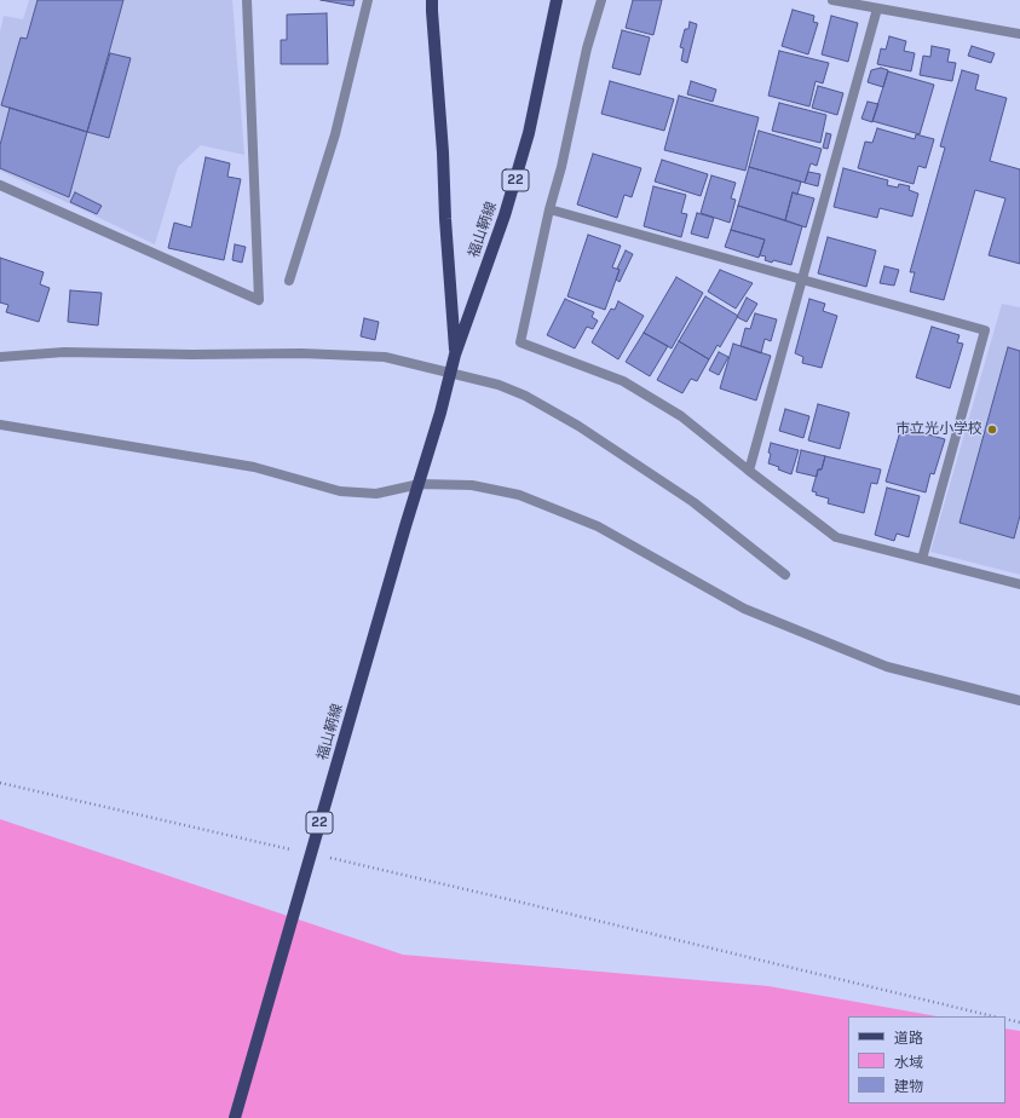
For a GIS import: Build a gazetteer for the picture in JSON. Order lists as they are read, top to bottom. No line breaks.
{"streets":{"main road":["22","福山鞆線"]},"places":["市立光小学校"],"legend":["道路","水域","建物"]}
